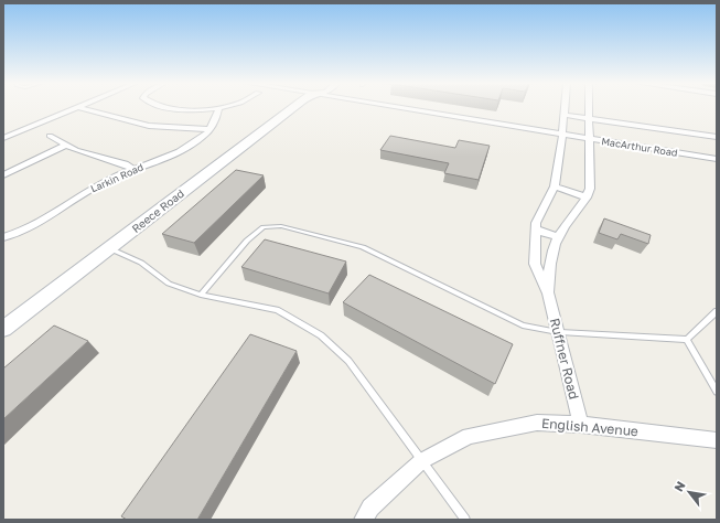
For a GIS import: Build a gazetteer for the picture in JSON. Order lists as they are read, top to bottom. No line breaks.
{"streets":{"street":["MacArthur Road","Larkin Road","Reece Road","Ruffner Road","English Avenue"]},"crossings":[["MacArthur Road","Ruffner Road"],["Ruffner Road","English Avenue"]],"north":"top left"}
